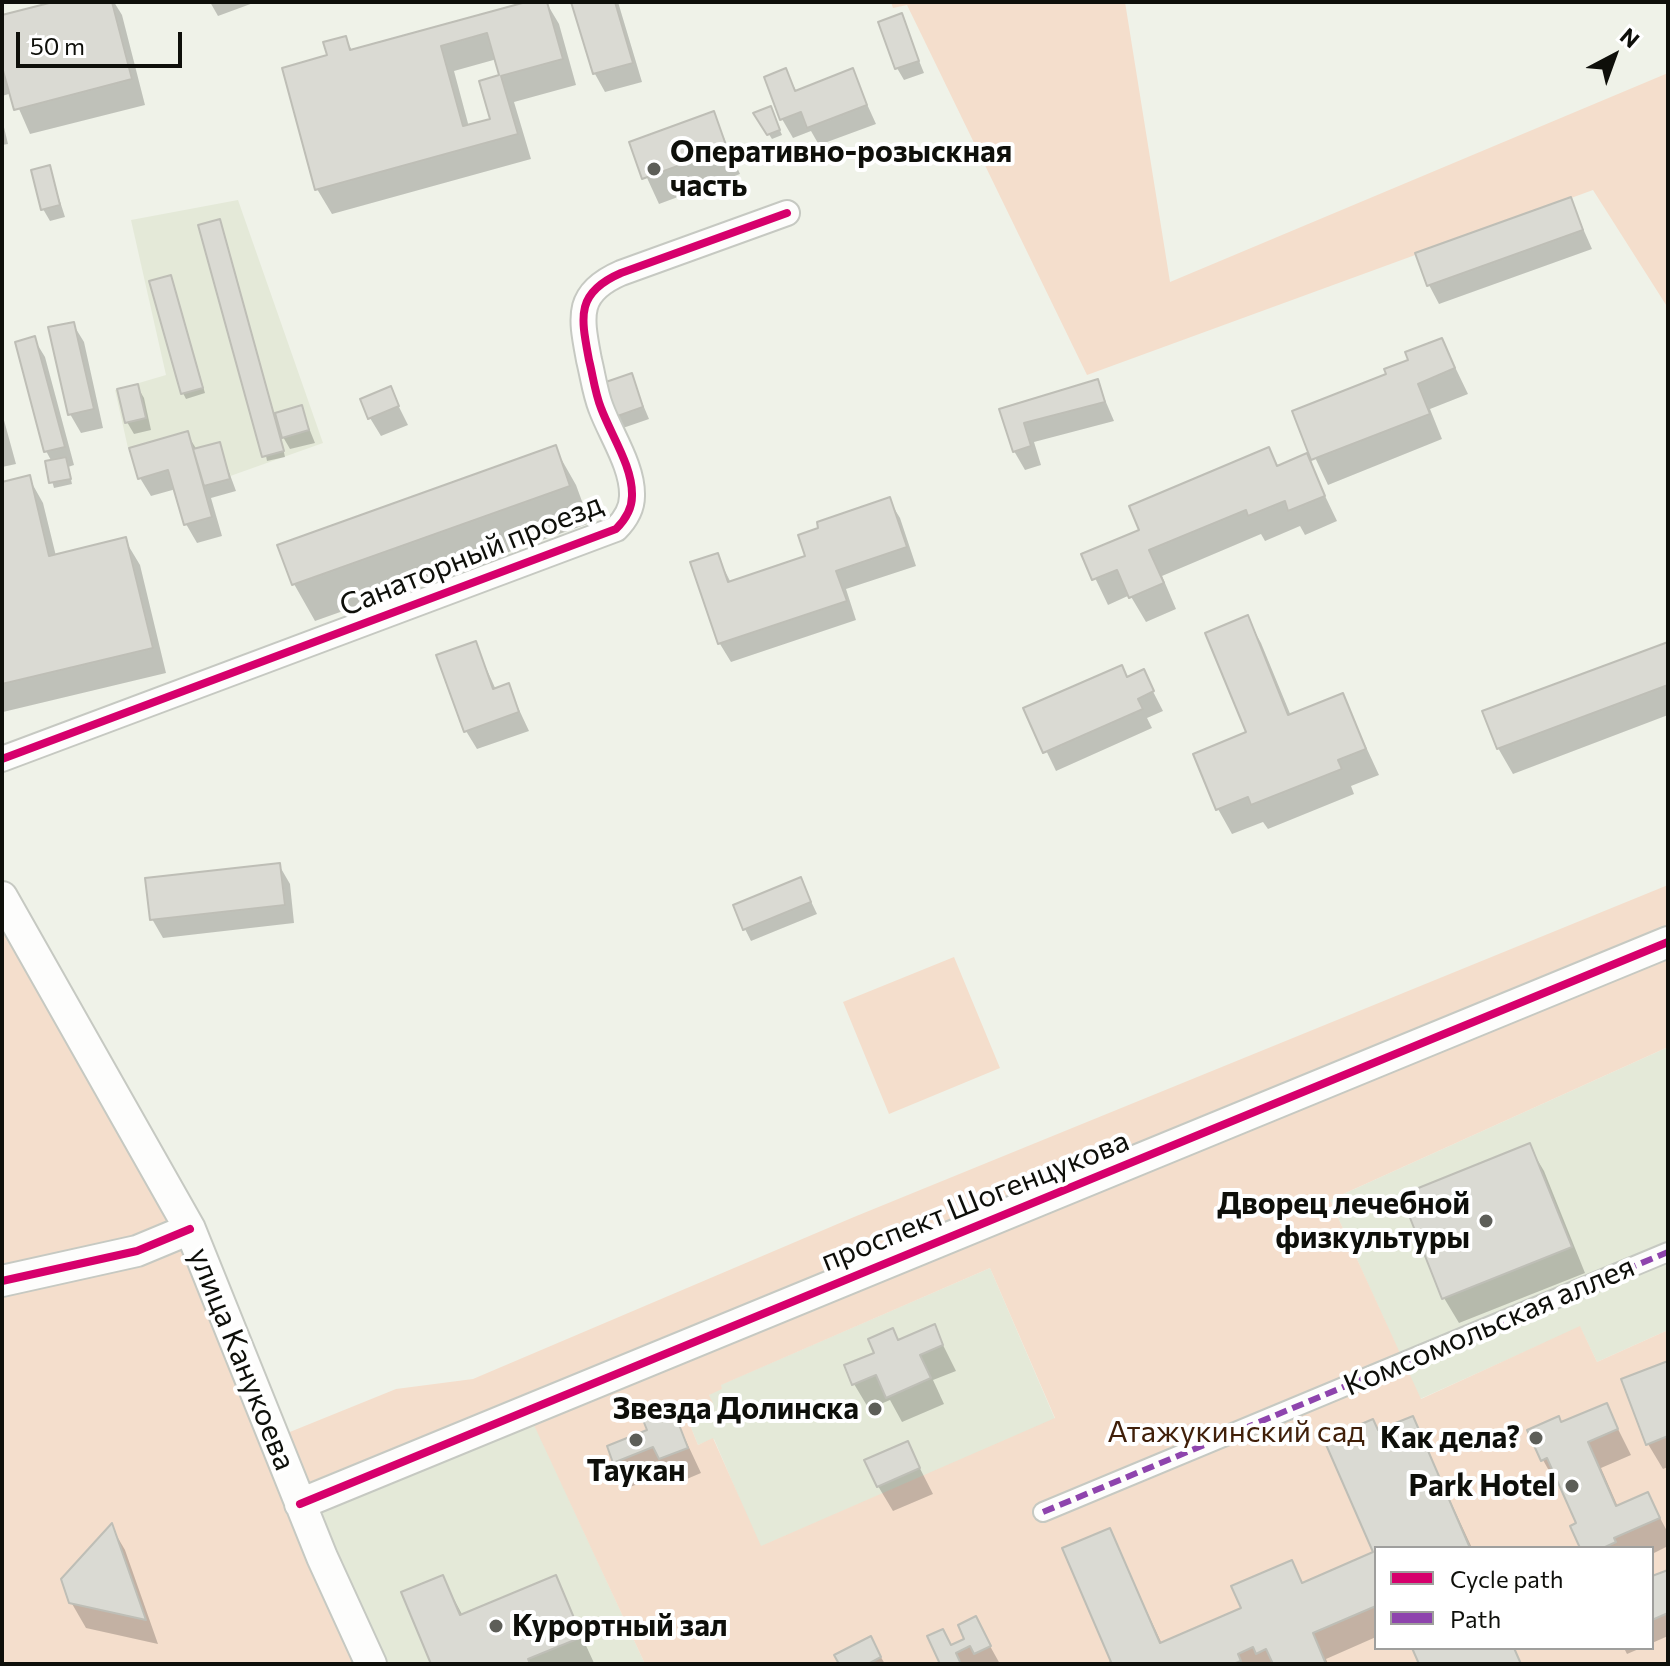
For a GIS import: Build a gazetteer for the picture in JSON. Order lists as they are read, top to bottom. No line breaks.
{"streets":{"street":["Санаторный проезд","проспект Шогенцукова","Комсомольская аллея","улица Канукоева"]},"crossings":[["проспект Шогенцукова","улица Канукоева"]],"parks":["Атажукинский сад"],"places":["Оперативно-розыскная часть","Дворец лечебной физкультуры","Звезда Долинска","Как дела?","Таукан","Park Hotel","Курортный зал"],"legend":["Cycle path","Path"],"scale_bar":"50 m","north":"top right"}
